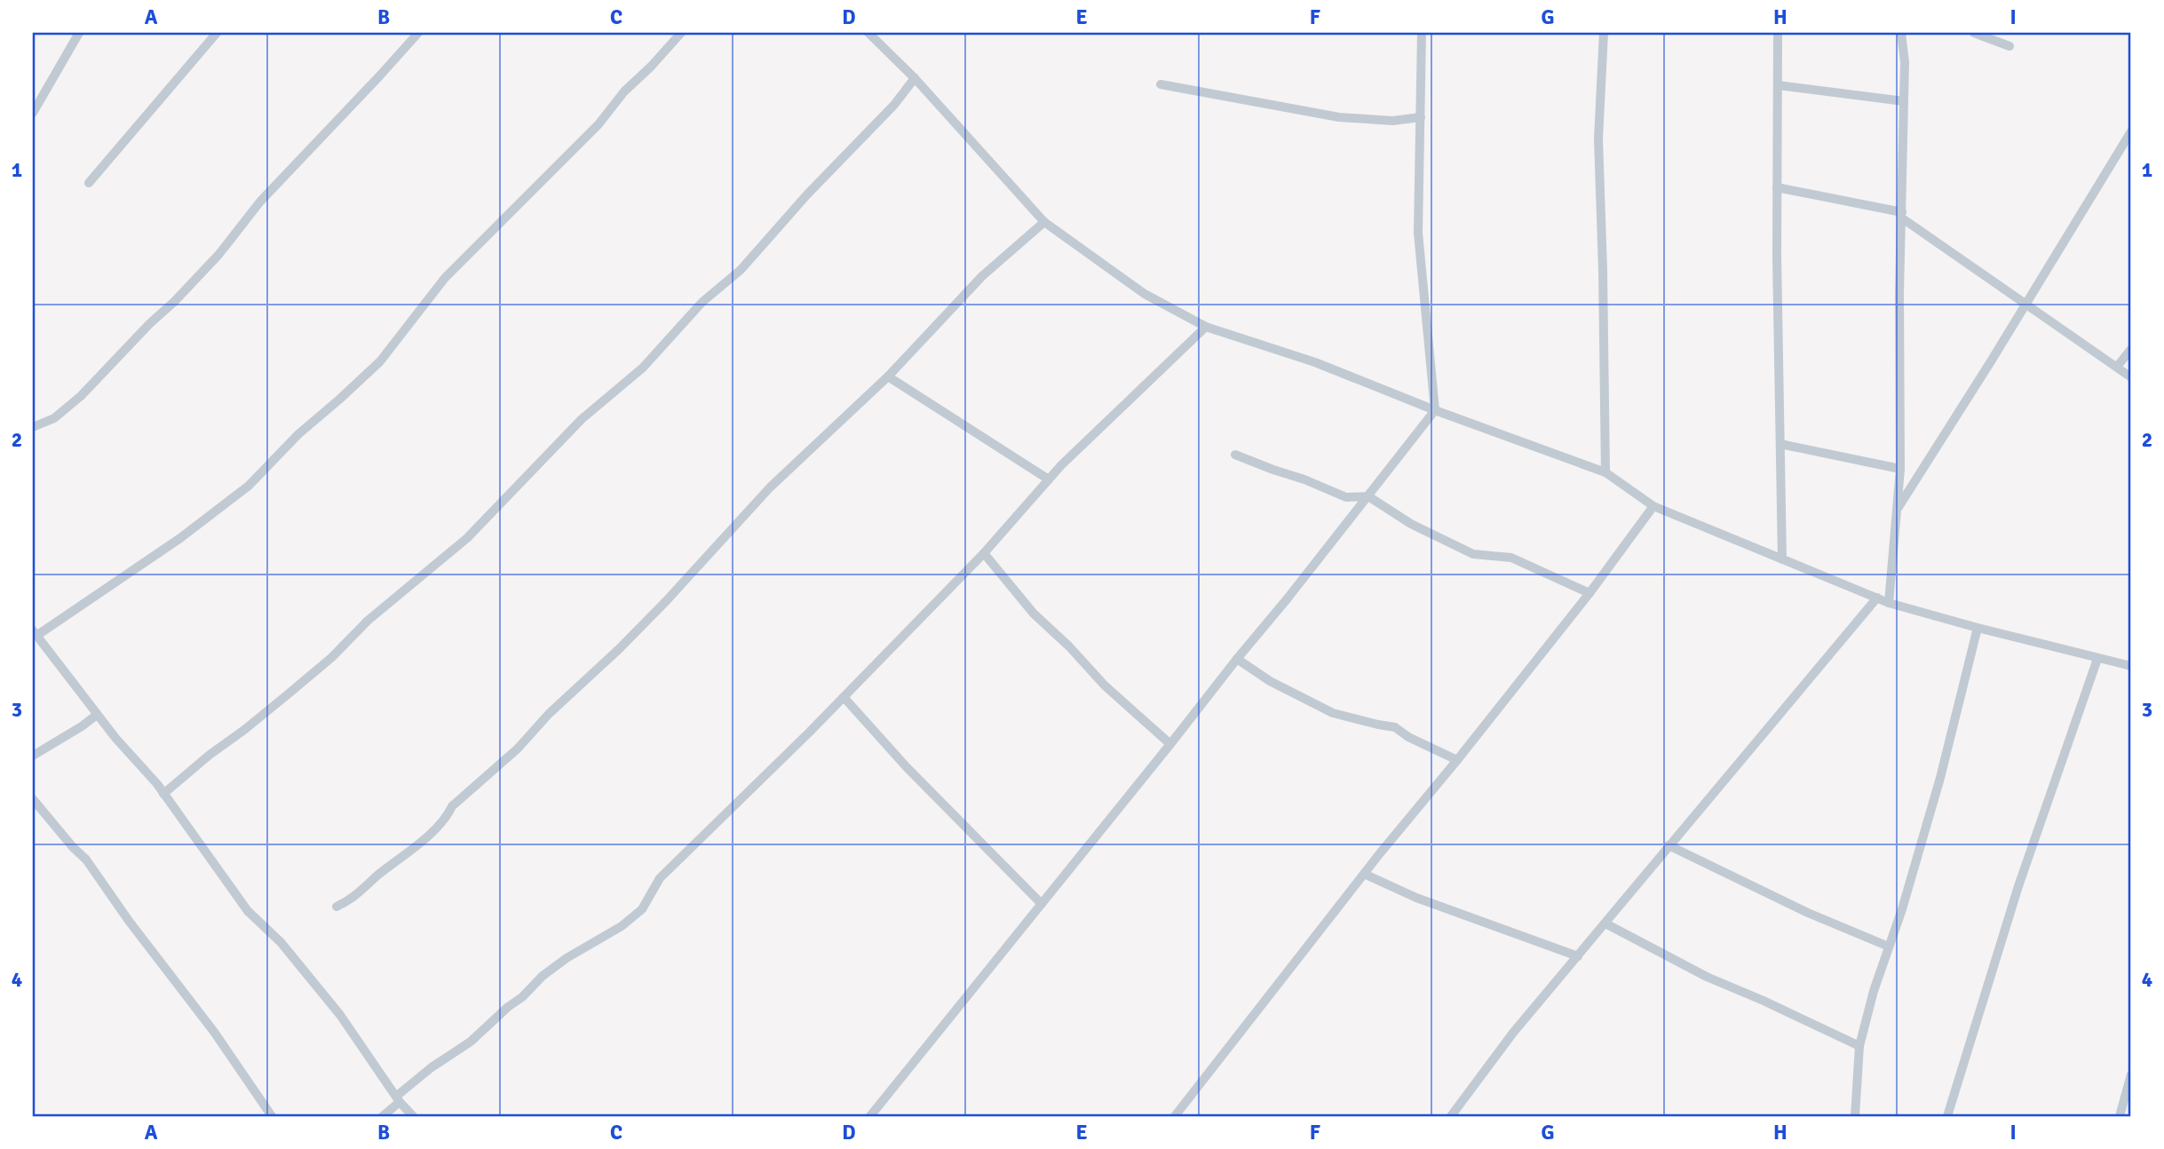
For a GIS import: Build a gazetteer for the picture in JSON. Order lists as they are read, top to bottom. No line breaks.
{"grid":{"columns":["A","B","C","D","E","F","G","H","I"],"rows":["1","2","3","4"]}}
